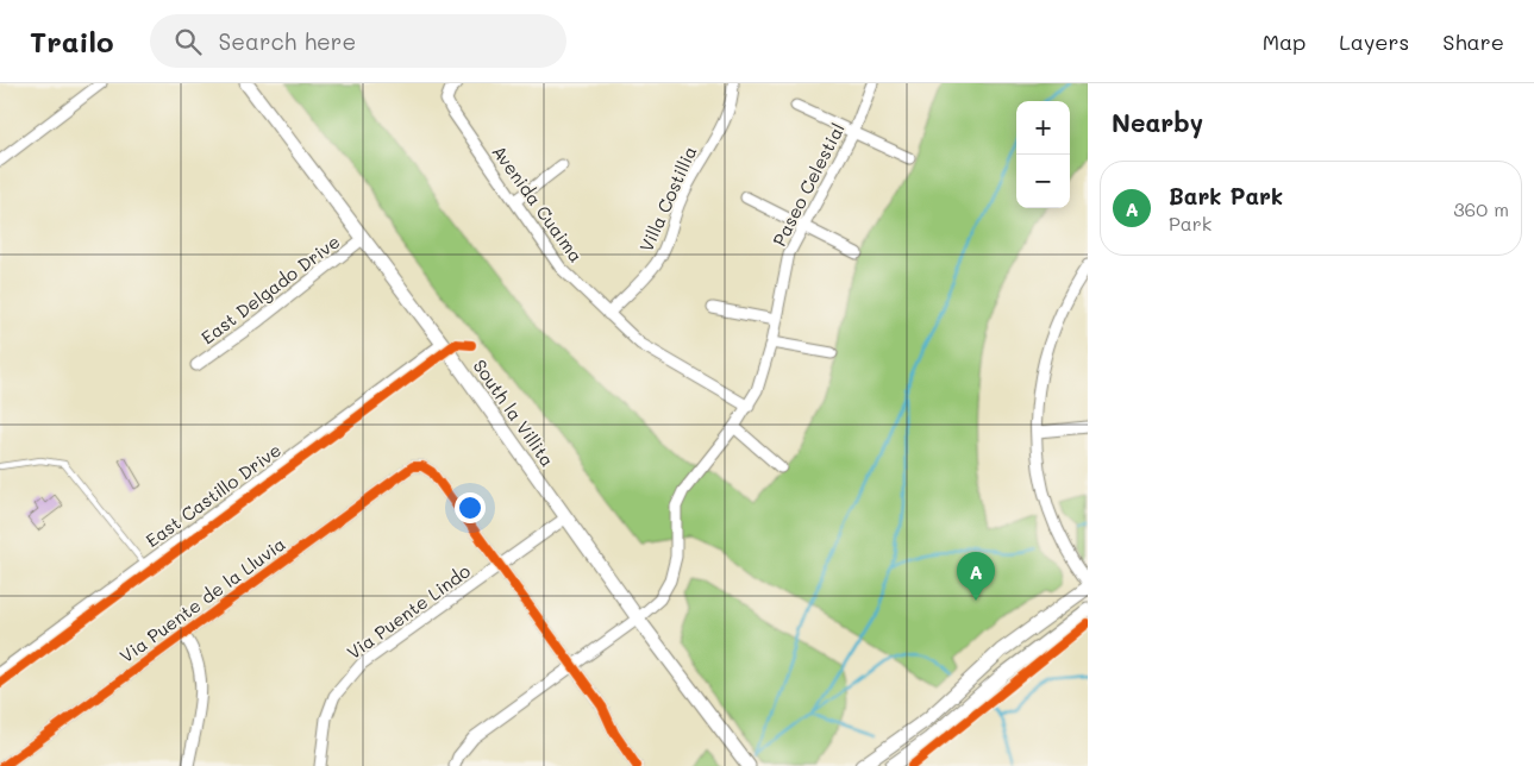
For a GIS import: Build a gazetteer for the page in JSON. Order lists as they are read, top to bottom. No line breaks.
{"streets":{"street":["Paseo Celestial","Villa Costillia","Avenida Cuaima","East Delgado Drive","South la Villita","East Castillo Drive","Via Puente de la Lluvia","Via Puente Lindo"]},"crossings":[["Paseo Celestial","Avenida Cuaima"],["Paseo Celestial","South la Villita"],["Villa Costillia","Avenida Cuaima"],["East Delgado Drive","South la Villita"],["South la Villita","East Castillo Drive"],["South la Villita","Via Puente Lindo"],["Via Puente de la Lluvia","Via Puente Lindo"]],"page":{"header":"Trailo","search":"Search here","nav":["Map","Layers","Share"],"heading":"Nearby","map_buttons":["+","−"],"list":[{"mark":"A","name":"Bark Park","note":"Park","value":"360 m"}],"pins":"A"}}
